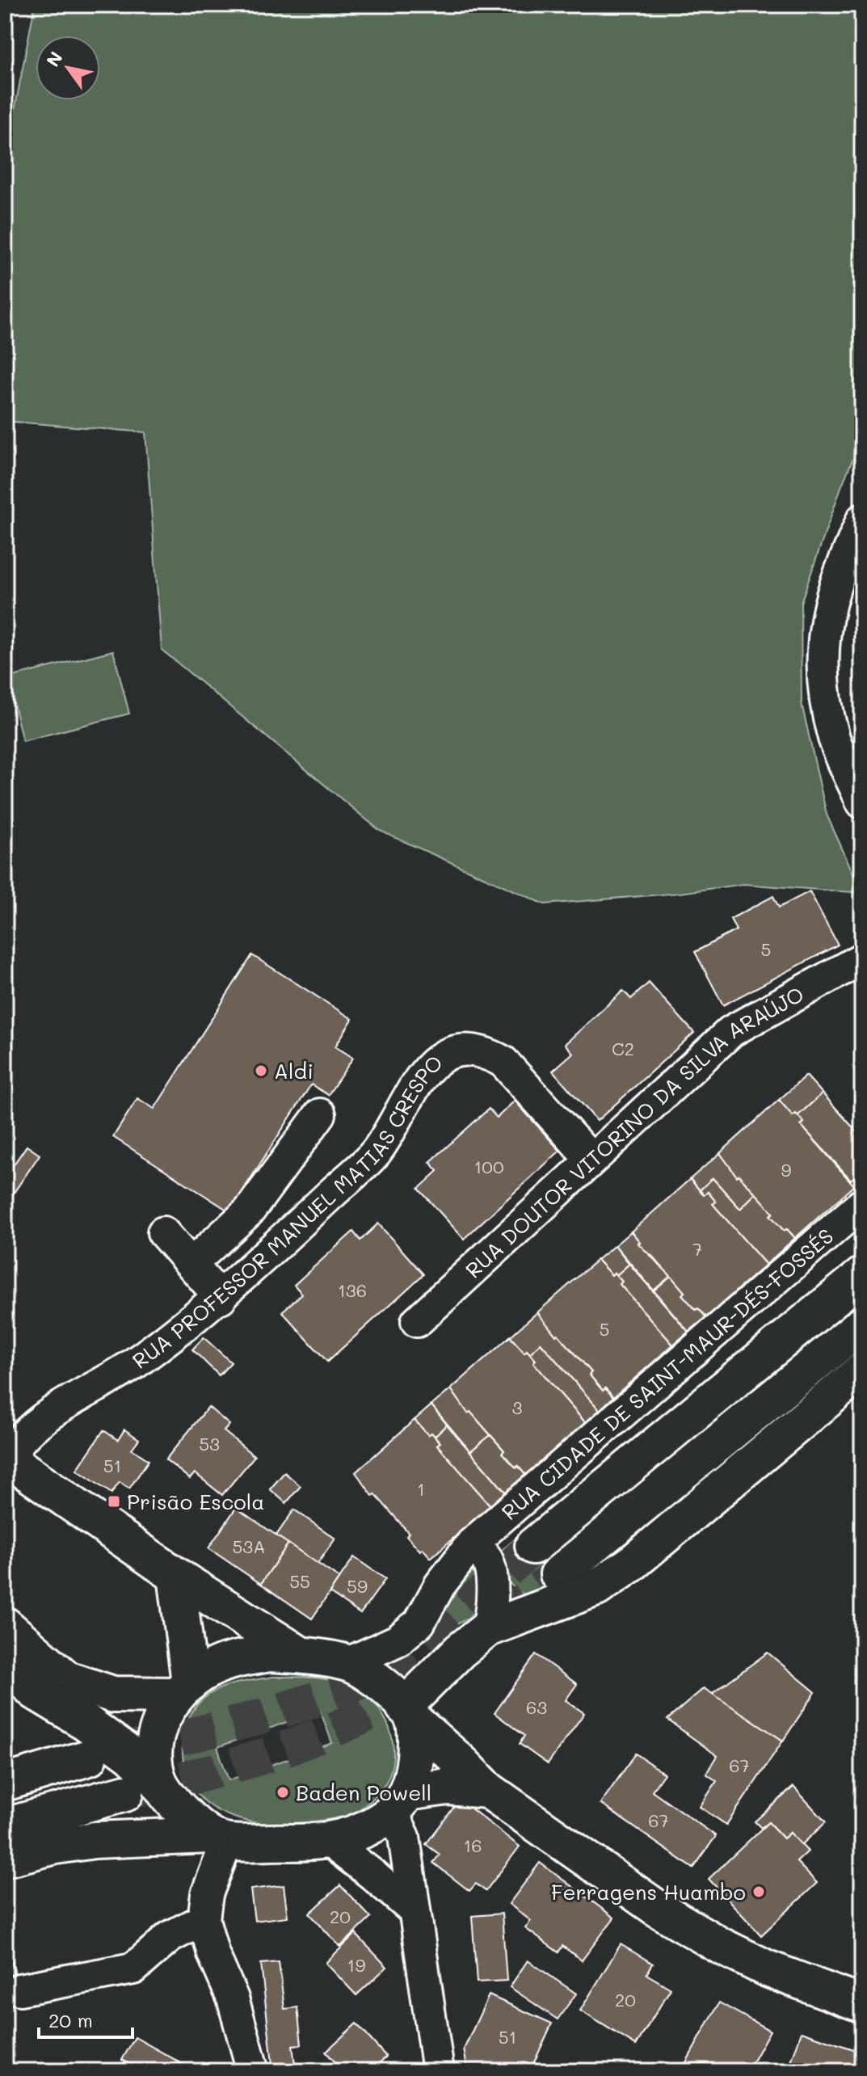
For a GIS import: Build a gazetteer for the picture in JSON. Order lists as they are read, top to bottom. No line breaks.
{"streets":{"street":["RUA DOUTOR VITORINO DA SILVA ARAÚJO","RUA PROFESSOR MANUEL MATIAS CRESPO","RUA CIDADE DE SAINT-MAUR-DÉS-FOSSÉS"]},"crossings":[["RUA DOUTOR VITORINO DA SILVA ARAÚJO","RUA PROFESSOR MANUEL MATIAS CRESPO"]],"places":{"other":["Aldi","Baden Powell","Ferragens Huambo"],"transit":["Prisão Escola"]},"house_numbers":["5","C2","100","9","7","136","5","3","53","51","1","53A","55","59","63","67","67","16","20","19","20","51"],"scale_bar":"20 m","north":"top left"}
